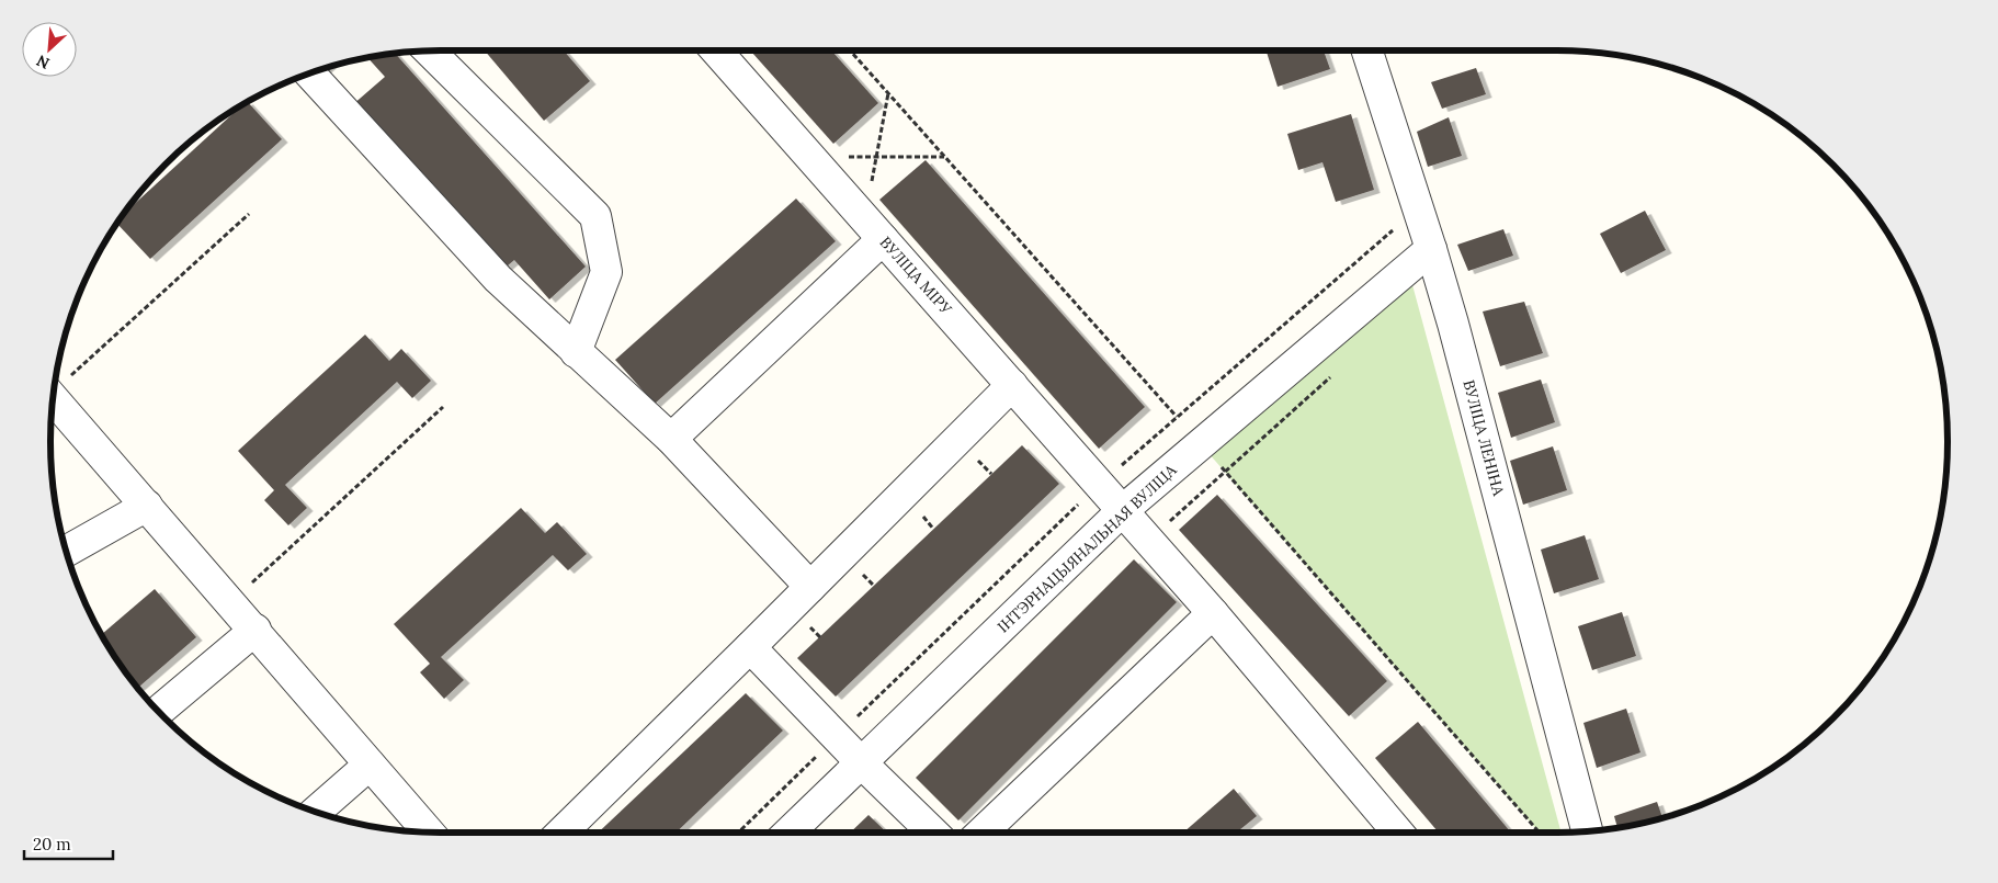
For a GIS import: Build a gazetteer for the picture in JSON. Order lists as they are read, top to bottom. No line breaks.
{"streets":{"street":["ВУЛІЦА МІРУ","ВУЛІЦА ЛЕНІНА","ІНТЭРНАЦЫЯНАЛЬНАЯ ВУЛІЦА"]},"crossings":[["ВУЛІЦА МІРУ","ІНТЭРНАЦЫЯНАЛЬНАЯ ВУЛІЦА"],["ВУЛІЦА ЛЕНІНА","ІНТЭРНАЦЫЯНАЛЬНАЯ ВУЛІЦА"]],"scale_bar":"20 m","north":"bottom left"}
